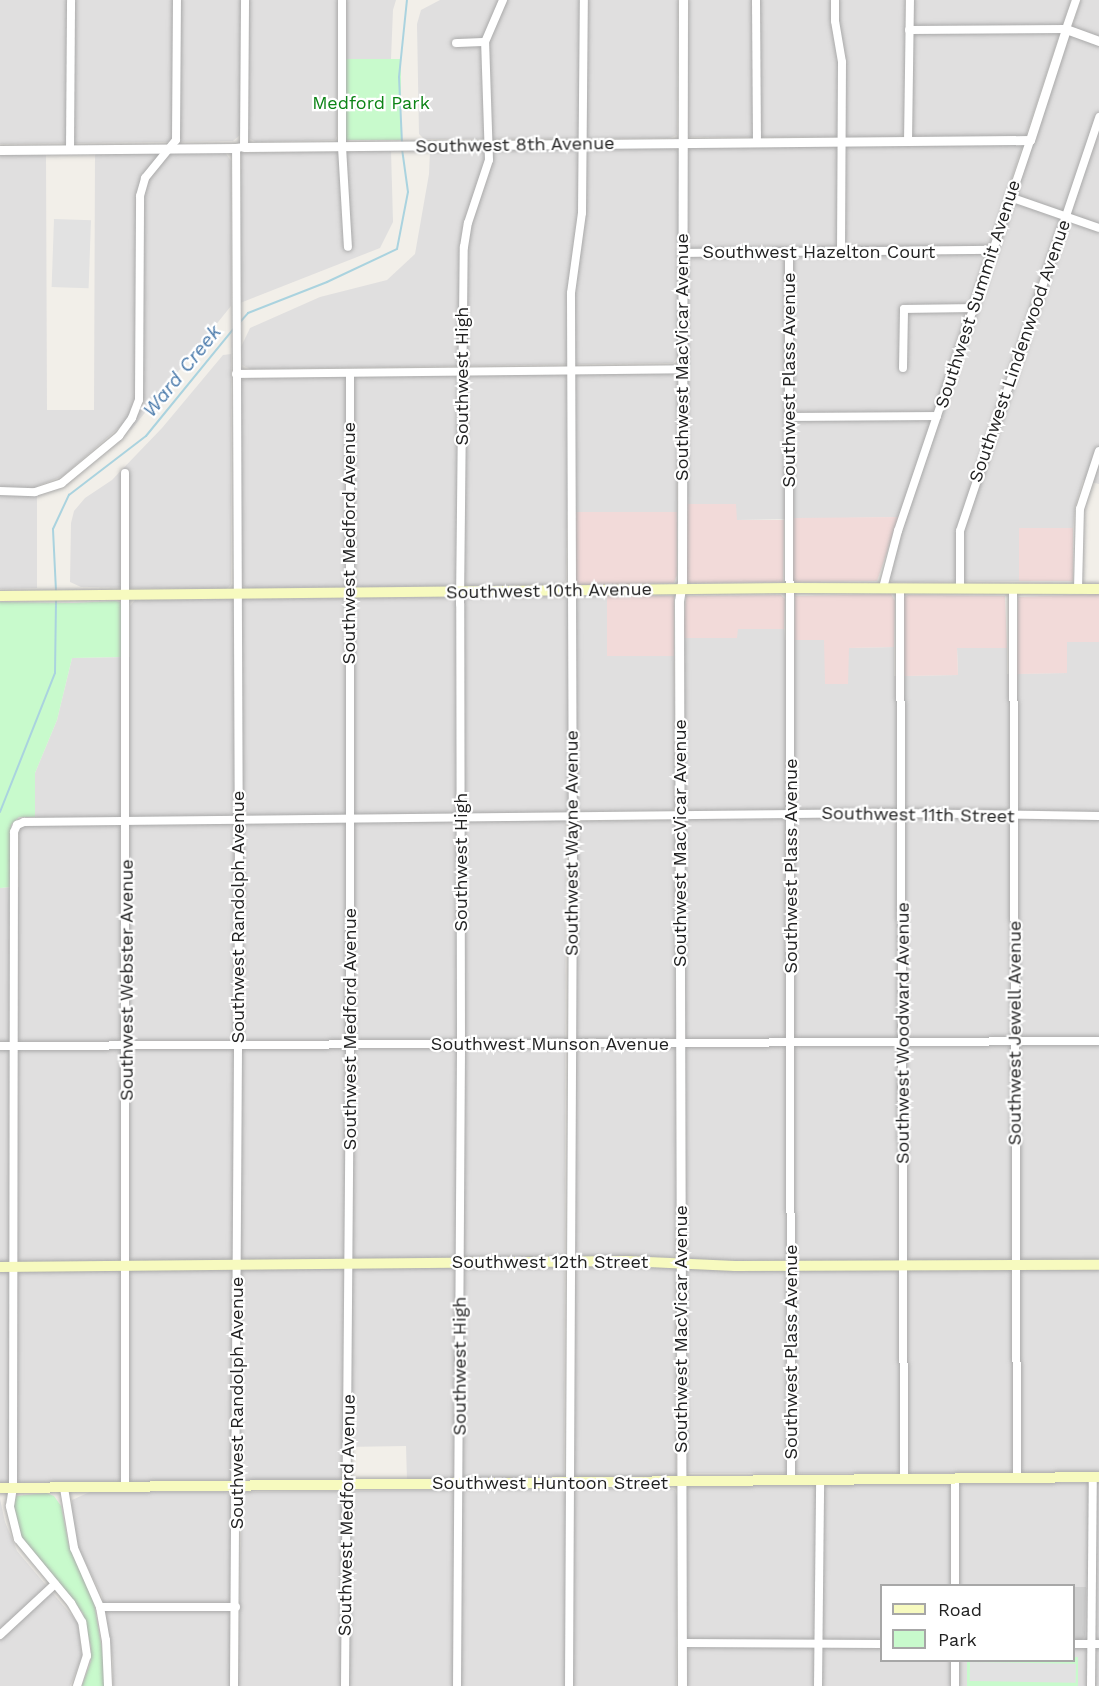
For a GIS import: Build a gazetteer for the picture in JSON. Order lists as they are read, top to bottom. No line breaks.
{"streets":{"main road":["Southwest 10th Avenue","Southwest 12th Street","Southwest Huntoon Street"],"street":["Southwest 8th Avenue","Southwest Hazelton Court","Southwest Summit Avenue","Southwest Lindenwood Avenue","Southwest MacVicar Avenue","Southwest High","Southwest Plass Avenue","Southwest Medford Avenue","Southwest 11th Street","Southwest Wayne Avenue","Southwest Randolph Avenue","Southwest Webster Avenue","Southwest Woodward Avenue","Southwest Jewell Avenue","Southwest Munson Avenue"]},"crossings":[["Southwest 8th Avenue","Southwest Summit Avenue"],["Southwest 8th Avenue","Southwest MacVicar Avenue"],["Southwest 8th Avenue","Southwest High"],["Southwest 8th Avenue","Southwest Wayne Avenue"],["Southwest 8th Avenue","Southwest Randolph Avenue"],["Southwest Hazelton Court","Southwest Summit Avenue"],["Southwest Hazelton Court","Southwest MacVicar Avenue"],["Southwest Hazelton Court","Southwest Plass Avenue"],["Southwest Summit Avenue","Southwest 10th Avenue"],["Southwest Lindenwood Avenue","Southwest 10th Avenue"],["Southwest MacVicar Avenue","Southwest 10th Avenue"],["Southwest MacVicar Avenue","Southwest 11th Street"],["Southwest MacVicar Avenue","Southwest Munson Avenue"],["Southwest MacVicar Avenue","Southwest 12th Street"],["Southwest MacVicar Avenue","Southwest Huntoon Street"],["Southwest High","Southwest 10th Avenue"],["Southwest High","Southwest 11th Street"],["Southwest High","Southwest Munson Avenue"],["Southwest High","Southwest 12th Street"],["Southwest High","Southwest Huntoon Street"],["Southwest Plass Avenue","Southwest 10th Avenue"],["Southwest Plass Avenue","Southwest 11th Street"],["Southwest Plass Avenue","Southwest Munson Avenue"],["Southwest Plass Avenue","Southwest 12th Street"],["Southwest Plass Avenue","Southwest Huntoon Street"],["Southwest Medford Avenue","Southwest 10th Avenue"],["Southwest Medford Avenue","Southwest 11th Street"],["Southwest Medford Avenue","Southwest Munson Avenue"],["Southwest Medford Avenue","Southwest 12th Street"],["Southwest Medford Avenue","Southwest Huntoon Street"],["Southwest 10th Avenue","Southwest Wayne Avenue"],["Southwest 10th Avenue","Southwest Randolph Avenue"],["Southwest 10th Avenue","Southwest Webster Avenue"],["Southwest 10th Avenue","Southwest Woodward Avenue"],["Southwest 10th Avenue","Southwest Jewell Avenue"],["Southwest 11th Street","Southwest Wayne Avenue"],["Southwest 11th Street","Southwest Randolph Avenue"],["Southwest 11th Street","Southwest Webster Avenue"],["Southwest 11th Street","Southwest Woodward Avenue"],["Southwest 11th Street","Southwest Jewell Avenue"],["Southwest 11th Street","Southwest Munson Avenue"],["Southwest Wayne Avenue","Southwest Munson Avenue"],["Southwest Wayne Avenue","Southwest 12th Street"],["Southwest Wayne Avenue","Southwest Huntoon Street"],["Southwest Randolph Avenue","Southwest Munson Avenue"],["Southwest Randolph Avenue","Southwest 12th Street"],["Southwest Randolph Avenue","Southwest Huntoon Street"],["Southwest Webster Avenue","Southwest Munson Avenue"],["Southwest Webster Avenue","Southwest 12th Street"],["Southwest Webster Avenue","Southwest Huntoon Street"],["Southwest Woodward Avenue","Southwest Munson Avenue"],["Southwest Woodward Avenue","Southwest 12th Street"],["Southwest Woodward Avenue","Southwest Huntoon Street"],["Southwest Jewell Avenue","Southwest Munson Avenue"],["Southwest Jewell Avenue","Southwest 12th Street"],["Southwest Jewell Avenue","Southwest Huntoon Street"]],"water":["Ward Creek"],"parks":["Medford Park"],"legend":["Road","Park"]}
